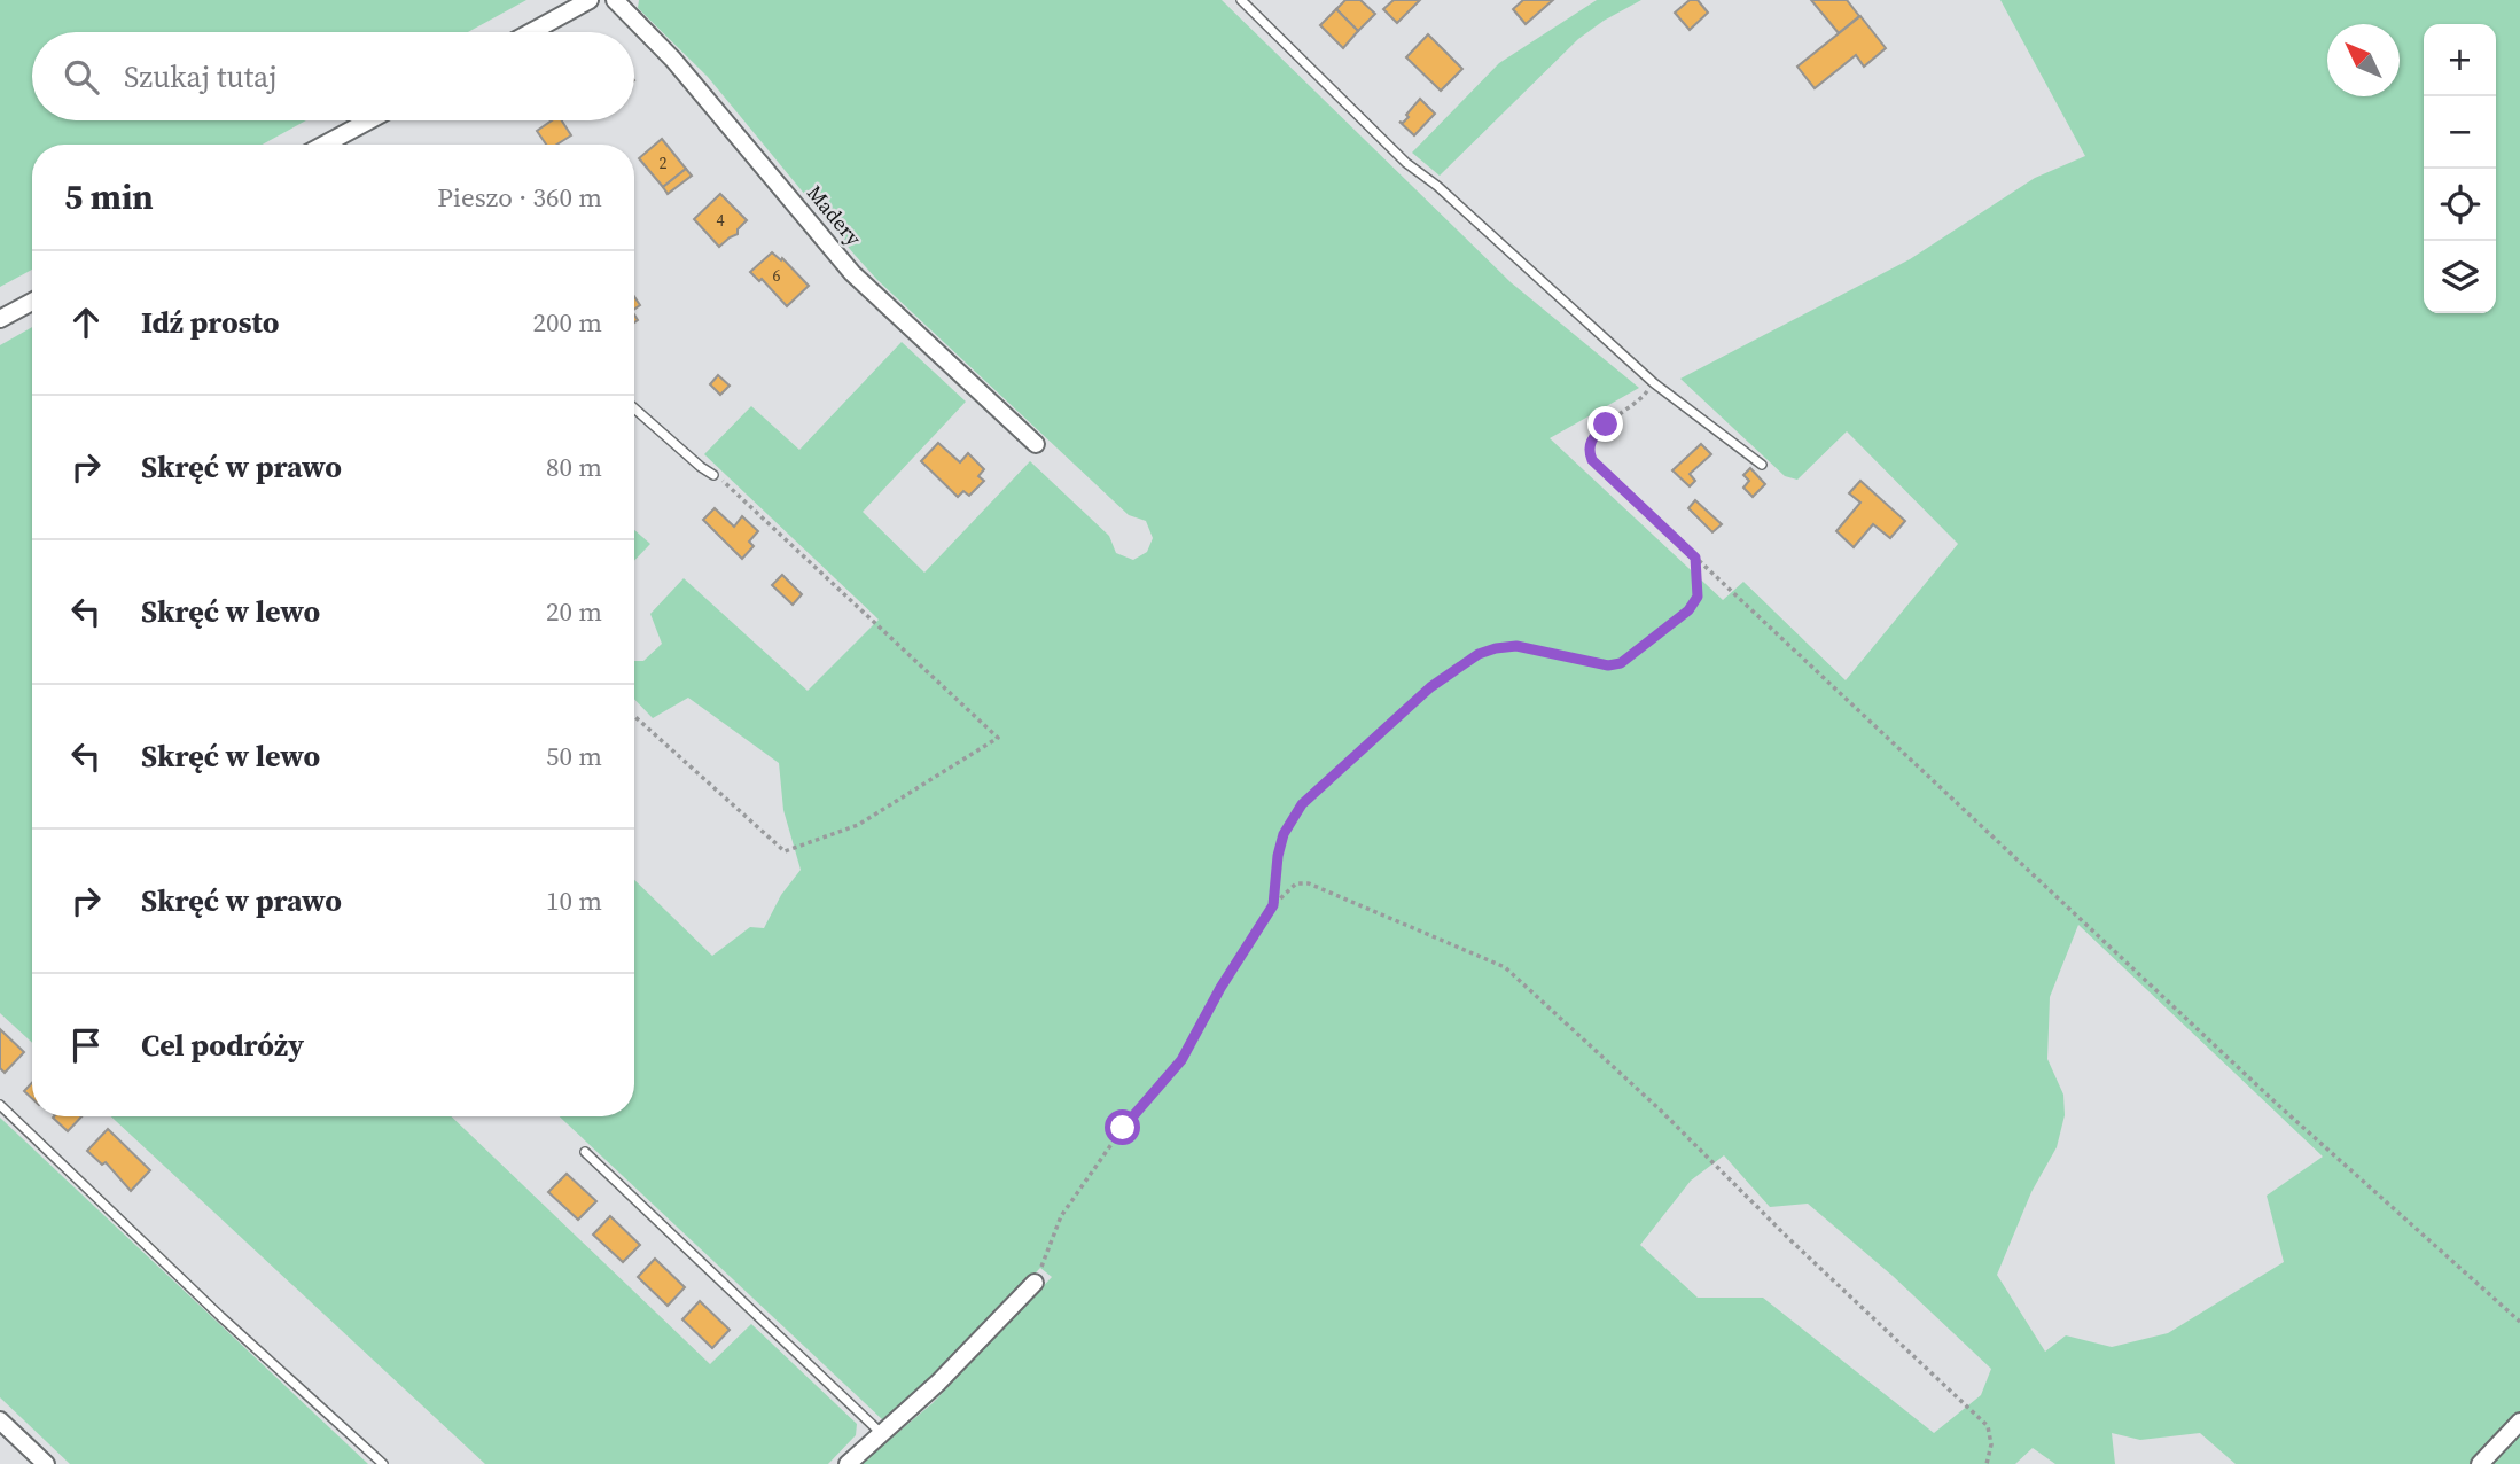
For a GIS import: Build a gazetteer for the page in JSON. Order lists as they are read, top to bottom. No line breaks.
{"streets":{"street":["Madery"]},"house_numbers":["2","4","6"],"north":"top left","page":{"map_buttons":["+","−"],"search":"Szukaj tutaj","heading":["5 min","Pieszo · 360 m"],"list":[["Idź prosto","200 m"],["Skręć w prawo","80 m"],["Skręć w lewo","20 m"],["Skręć w lewo","50 m"],["Skręć w prawo","10 m"],"Cel podróży"]}}
